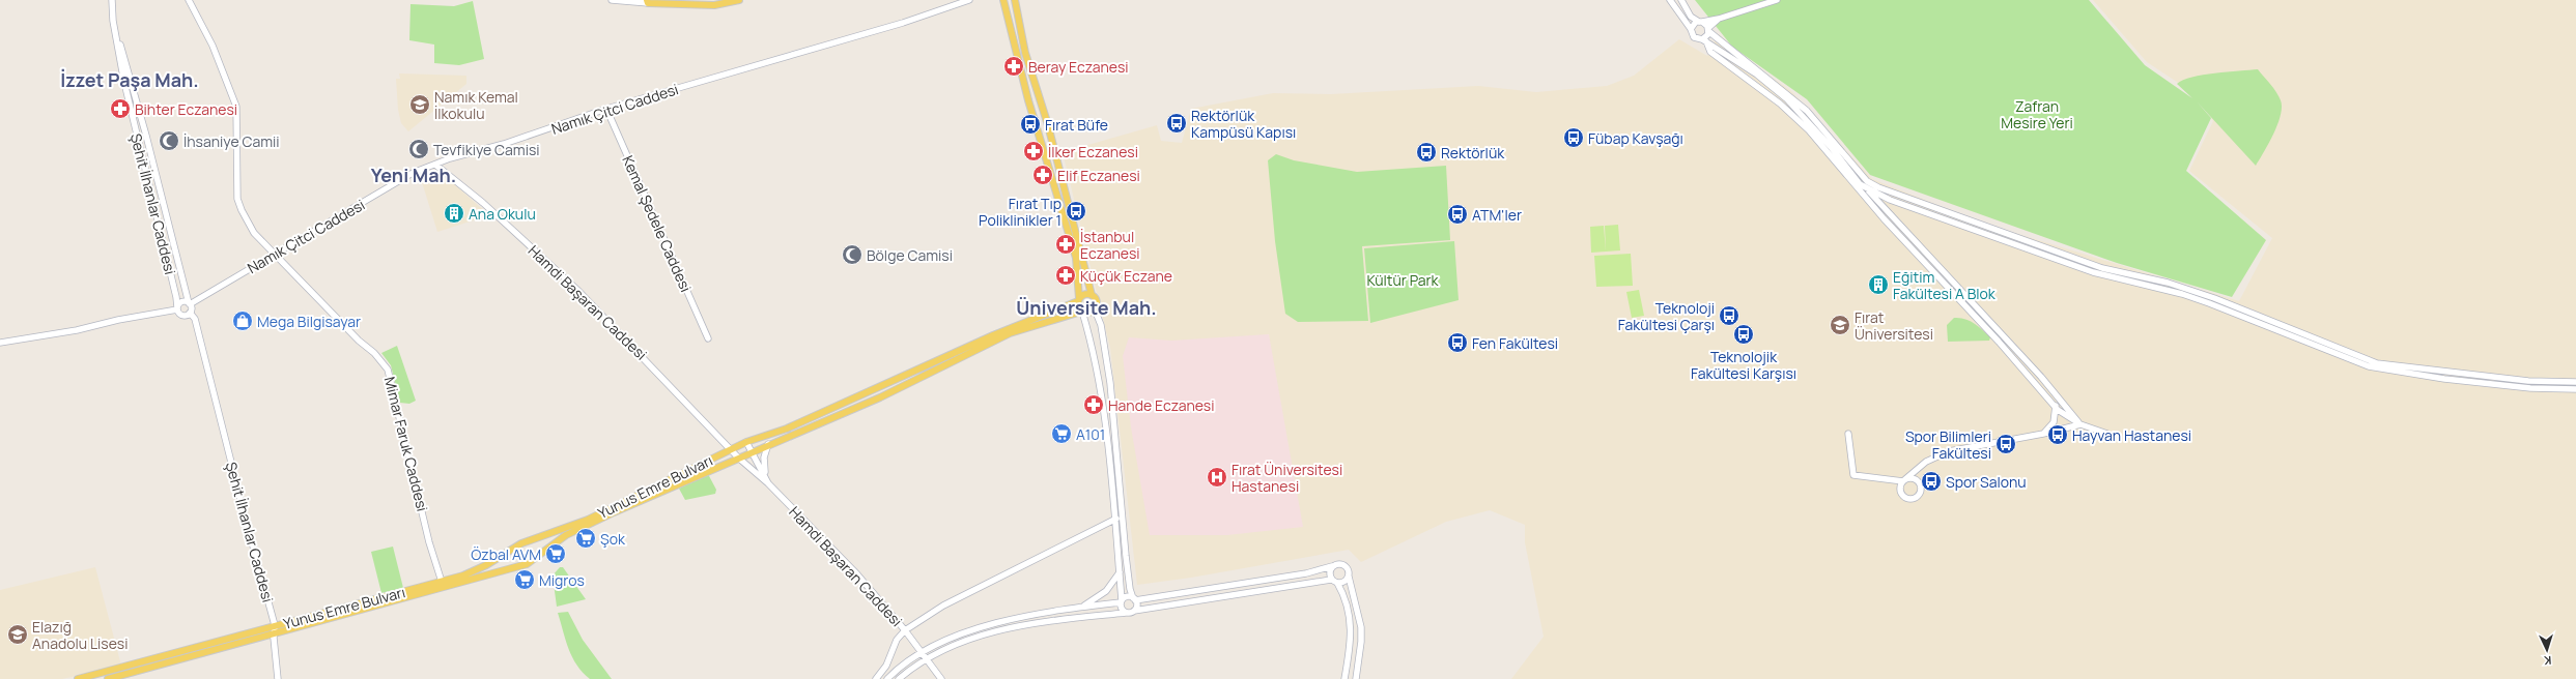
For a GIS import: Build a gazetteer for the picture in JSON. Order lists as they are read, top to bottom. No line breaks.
{"streets":{"main road":["Yunus Emre Bulvarı"],"street":["Namık Çitci Caddesi","Şehit İlhanlar Caddesi","Kemal Şedele Caddesi","Hamdi Başaran Caddesi","Mimar Faruk Caddesi"]},"crossings":[["Namık Çitci Caddesi","Şehit İlhanlar Caddesi"],["Namık Çitci Caddesi","Kemal Şedele Caddesi"],["Namık Çitci Caddesi","Hamdi Başaran Caddesi"],["Namık Çitci Caddesi","Mimar Faruk Caddesi"],["Şehit İlhanlar Caddesi","Yunus Emre Bulvarı"],["Hamdi Başaran Caddesi","Yunus Emre Bulvarı"],["Mimar Faruk Caddesi","Yunus Emre Bulvarı"]],"districts":["İzzet Paşa Mah.","Yeni Mah.","Üniversite Mah."],"parks":["Zafran Mesire Yeri","Kültür Park"],"places":{"pharmacy":["Beray Eczanesi","Bihter Eczanesi","İlker Eczanesi","Elif Eczanesi","İstanbul Eczanesi","Küçük Eczane","Hande Eczanesi"],"school or university":["Namık Kemal İlkokulu","Fırat Üniversitesi","Elazığ Anadolu Lisesi"],"bus stop":["Rektörlük Kampüsü Kapısı","Fırat Büfe","Fübap Kavşağı","Rektörlük","Fırat Tıp Poliklinikler 1","ATM'ler","Teknoloji Fakültesi Çarşı","Teknolojik Fakültesi Karşısı","Fen Fakültesi","Hayvan Hastanesi","Spor Bilimleri Fakültesi","Spor Salonu"],"mosque":["İhsaniye Camii","Tevfikiye Camisi","Bölge Camisi"],"building":["Ana Okulu","Eğitim Fakültesi A Blok"],"shop":["Mega Bilgisayar"],"supermarket":["A101","Şok","Özbal AVM","Migros"],"hospital":["Fırat Üniversitesi Hastanesi"]},"north":"bottom"}
